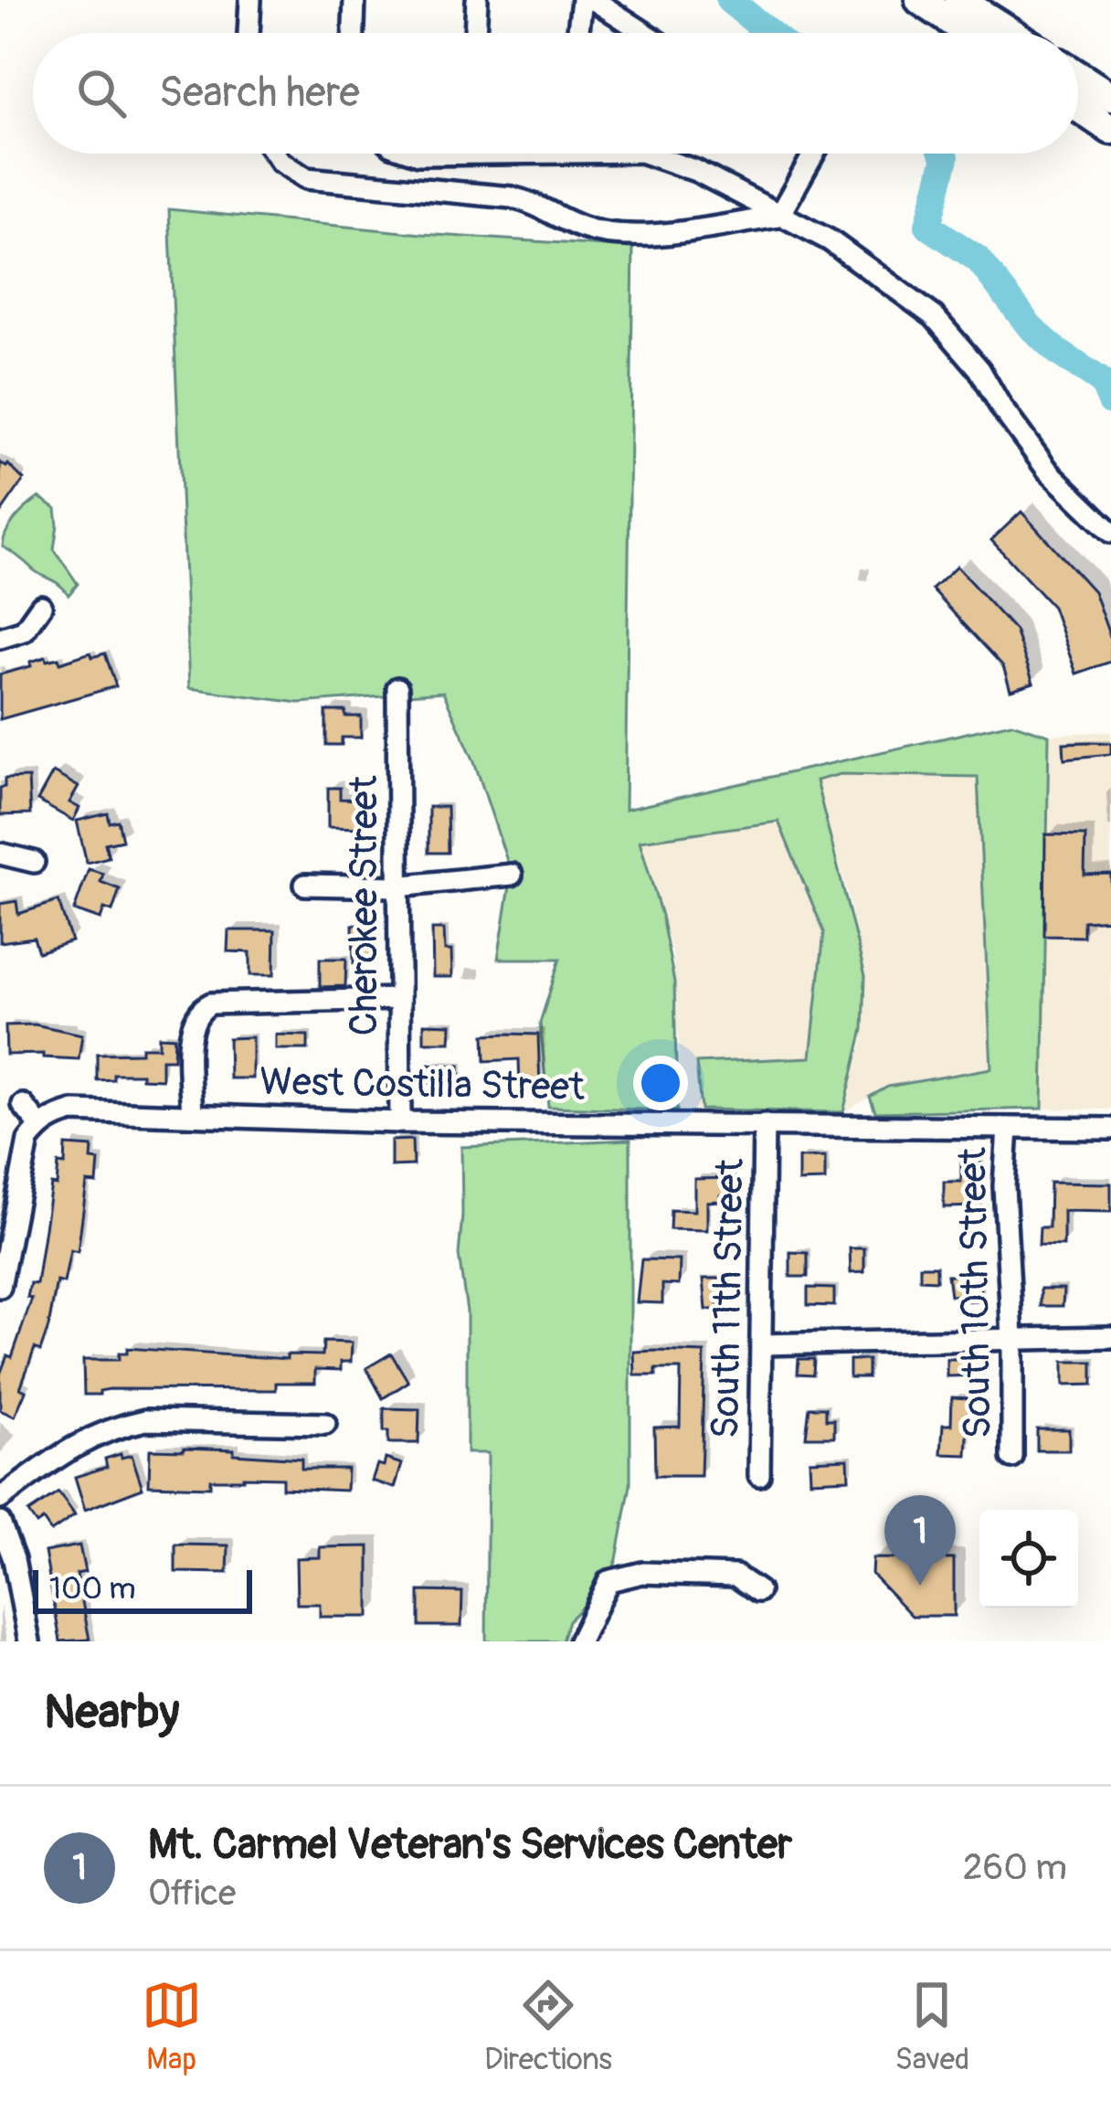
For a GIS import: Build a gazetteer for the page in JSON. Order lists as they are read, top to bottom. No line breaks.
{"streets":{"street":["Cherokee Street","West Costilla Street","South 10th Street","South 11th Street"]},"crossings":[["Cherokee Street","West Costilla Street"],["West Costilla Street","South 10th Street"],["West Costilla Street","South 11th Street"]],"scale_bar":"100 m","page":{"search":"Search here","pins":"1","scale":"100 m","heading":"Nearby","list":[{"mark":"1","name":"Mt. Carmel Veteran's Services Center","note":"Office","value":"260 m"}],"nav":["Map","Directions","Saved"]}}
